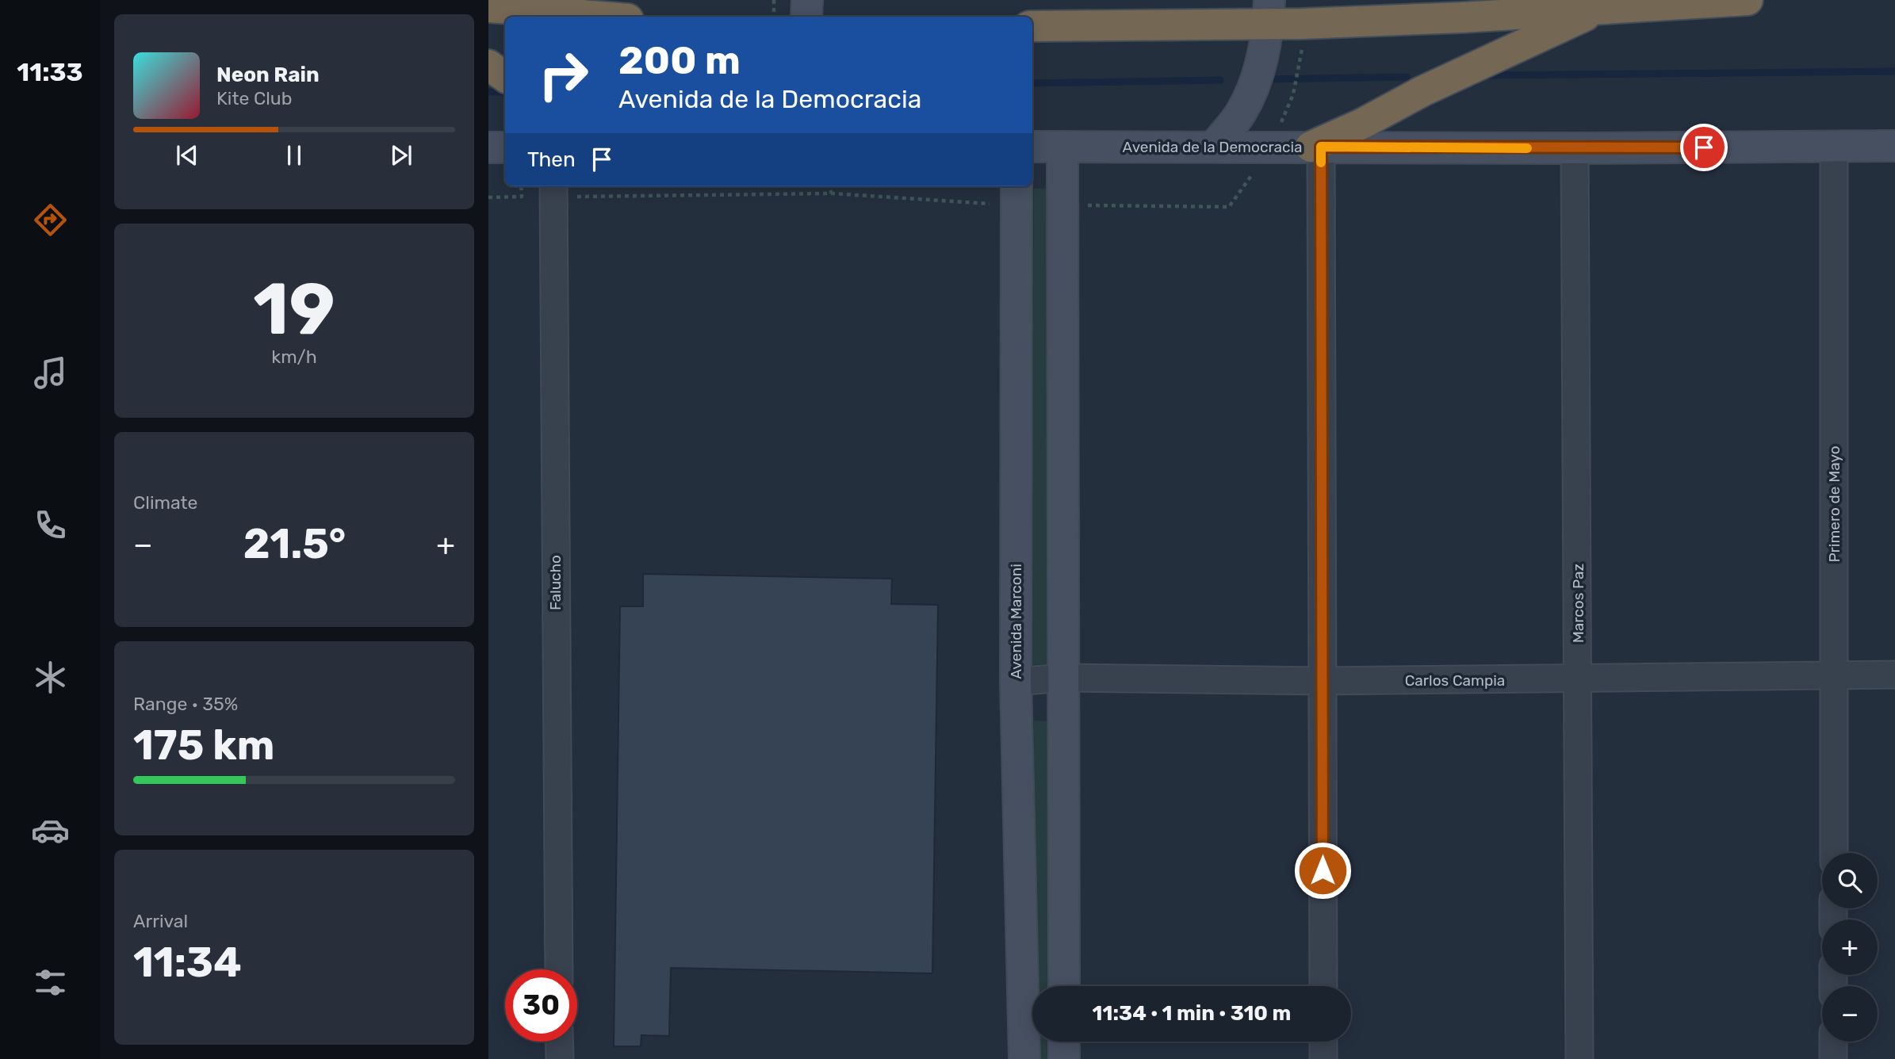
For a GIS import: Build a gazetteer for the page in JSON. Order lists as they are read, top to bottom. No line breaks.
{"streets":{"main road":["Avenida de la Democracia","Avenida Marconi"],"street":["Primero de Mayo","Falucho","Marcos Paz","Carlos Campia"]},"crossings":[["Avenida de la Democracia","Primero de Mayo"],["Avenida de la Democracia","Marcos Paz"],["Primero de Mayo","Carlos Campia"],["Marcos Paz","Carlos Campia"],["Avenida Marconi","Carlos Campia"]],"page":{"tabs":"11:33","turn":["200 m","Avenida de la Democracia"],"song":["Neon Rain","Kite Club"],"then":"Then","tile":[["19","km/h"],"Climate",["Range · 35%","175 km"],["Arrival","11:34"]],"heat":["−","21.5°","+"],"map_buttons":["+","−"],"limit":"30","trip":"11:34 · 1 min · 310 m"}}
